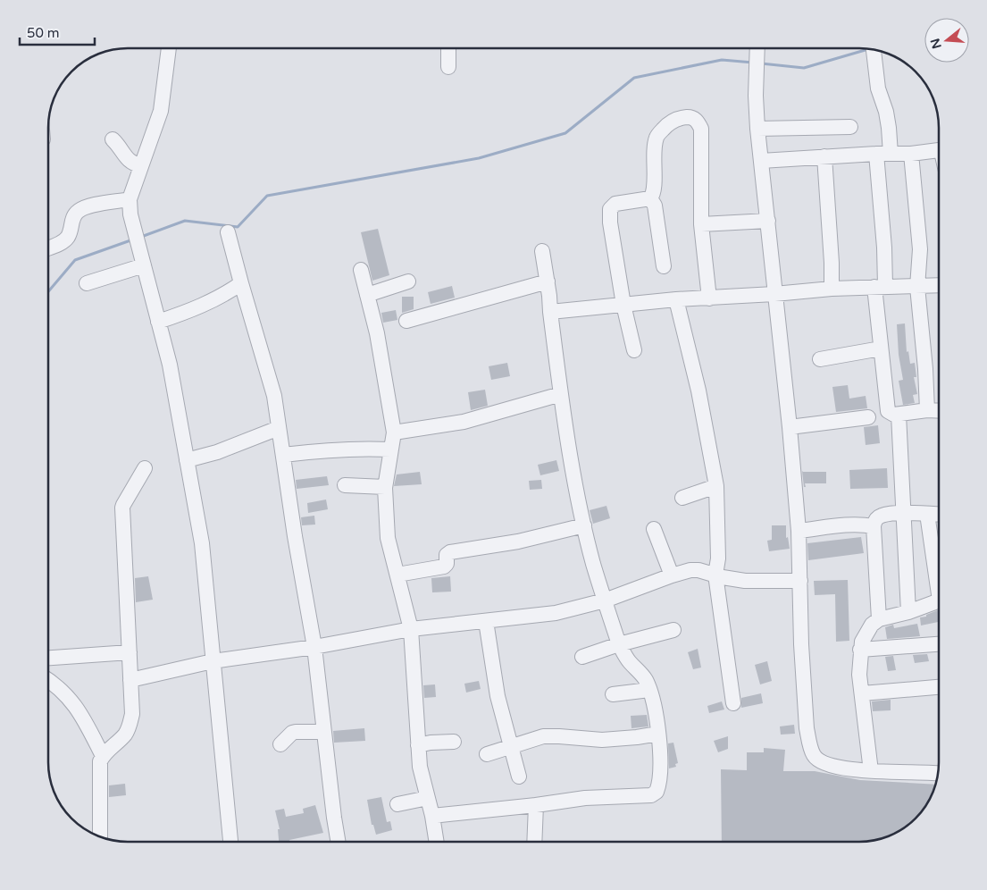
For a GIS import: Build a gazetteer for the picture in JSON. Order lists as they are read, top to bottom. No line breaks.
{"scale_bar":"50 m","north":"left"}
